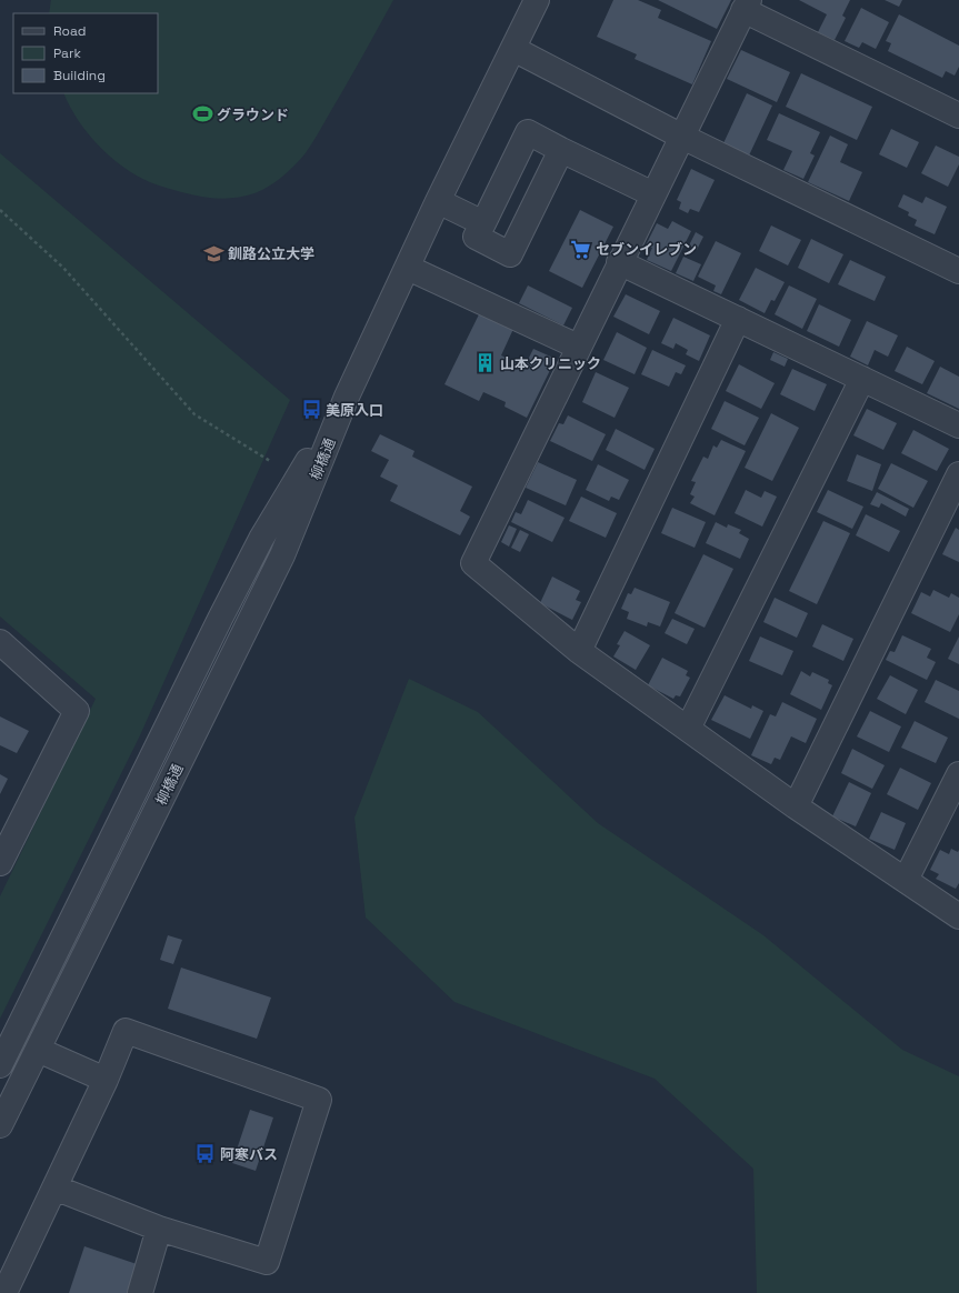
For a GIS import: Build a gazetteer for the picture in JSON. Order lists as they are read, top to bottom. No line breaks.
{"streets":{"street":["柳橋通"]},"places":{"sports":["グラウンド"],"supermarket":["セブンイレブン"],"school or university":["釧路公立大学"],"building":["山本クリニック"],"bus stop":["美原入口","阿寒バス"]},"legend":["Road","Park","Building"]}
